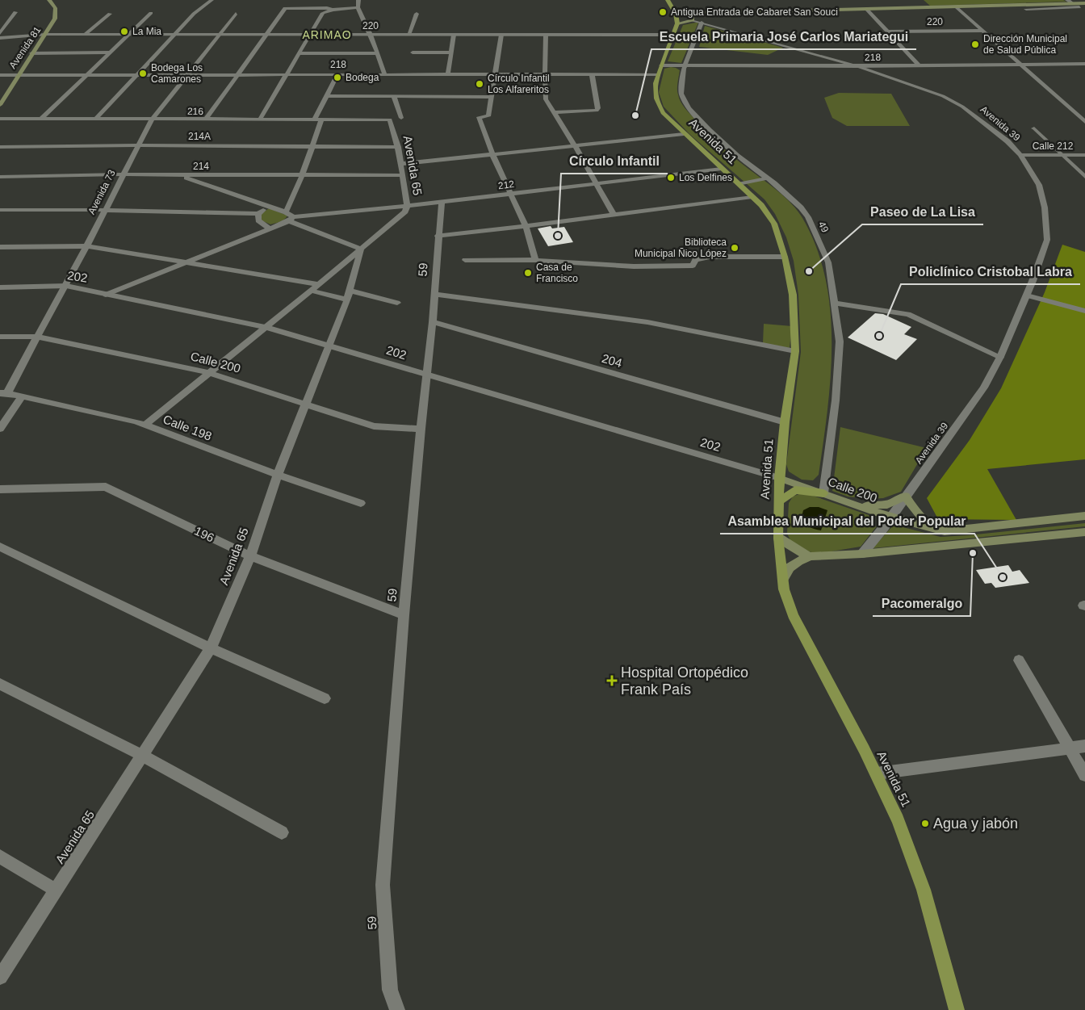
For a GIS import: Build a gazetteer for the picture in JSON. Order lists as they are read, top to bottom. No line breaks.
{"streets":{"main road":["Avenida 81","Avenida 51","Calle 200"],"street":["220","218","216","Avenida 39","214A","Calle 212","Avenida 65","214","212","Avenida 73","49","59","202","204","Calle 198","196"]},"crossings":[["220","Avenida 81"],["220","Avenida 51"],["220","Avenida 73"],["Avenida 81","218"],["218","Avenida 39"],["218","Avenida 51"],["218","Avenida 73"],["218","49"],["216","Avenida 65"],["216","Avenida 73"],["Avenida 39","Calle 212"],["Avenida 39","49"],["Avenida 39","Calle 200"],["214A","Avenida 65"],["214A","Avenida 73"],["Avenida 51","212"],["Avenida 51","202"],["Avenida 51","204"],["Avenida 51","Calle 200"],["Avenida 65","214"],["Avenida 65","212"],["Avenida 65","202"],["Avenida 65","Calle 200"],["Avenida 65","Calle 198"],["Avenida 65","196"],["214","Avenida 73"],["212","59"],["212","202"],["Avenida 73","202"],["Avenida 73","Calle 200"],["Avenida 73","Calle 198"],["49","Calle 200"],["59","202"],["59","204"],["59","Calle 200"],["59","196"],["202","Calle 200"]],"districts":["ARIMAO"],"places":{"other":["Antigua Entrada de Cabaret San Souci","La Mia","Dirección Municipal de Salud Pública","Bodega Los Camarones","Bodega","Círculo Infantil Los Alfareritos","Escuela Primaria José Carlos Mariategui","Los Delfines","Círculo Infantil","Biblioteca Municipal Ñico López","Paseo de La Lisa","Casa de Francisco","Policlínico Cristobal Labra","Pacomeralgo","Asamblea Municipal del Poder Popular","Agua y jabón"],"health":["Hospital Ortopédico Frank País"]}}
